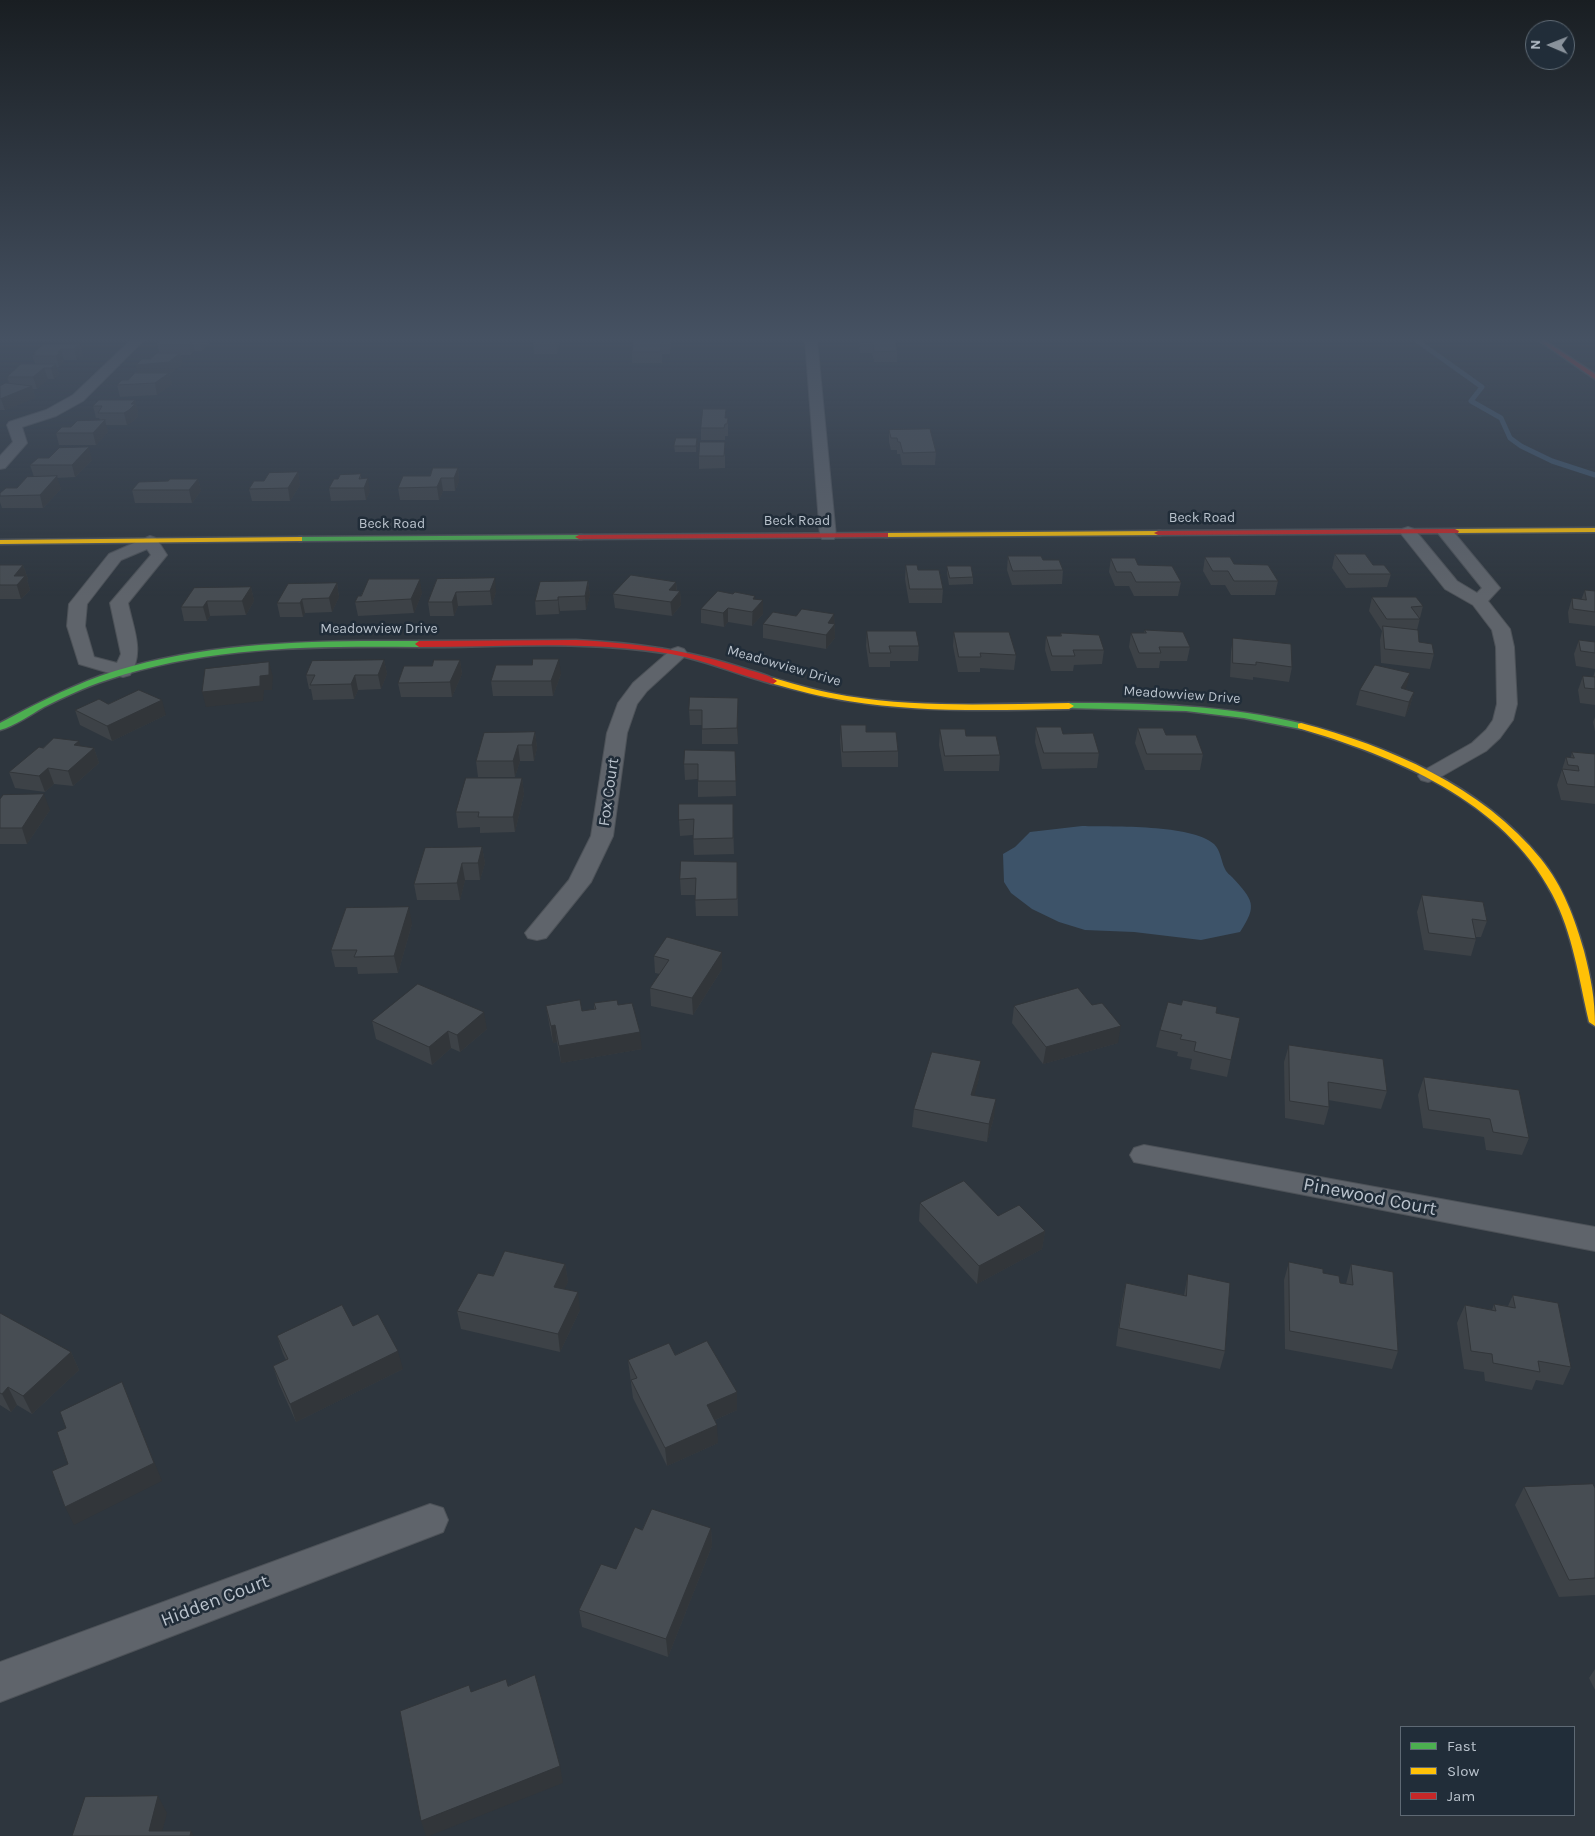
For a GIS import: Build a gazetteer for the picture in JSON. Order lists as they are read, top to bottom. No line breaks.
{"streets":{"main road":["Beck Road","Meadowview Drive"],"street":["Fox Court","Pinewood Court","Hidden Court"]},"crossings":[["Meadowview Drive","Fox Court"]],"legend":["Fast","Slow","Jam"],"north":"left"}
